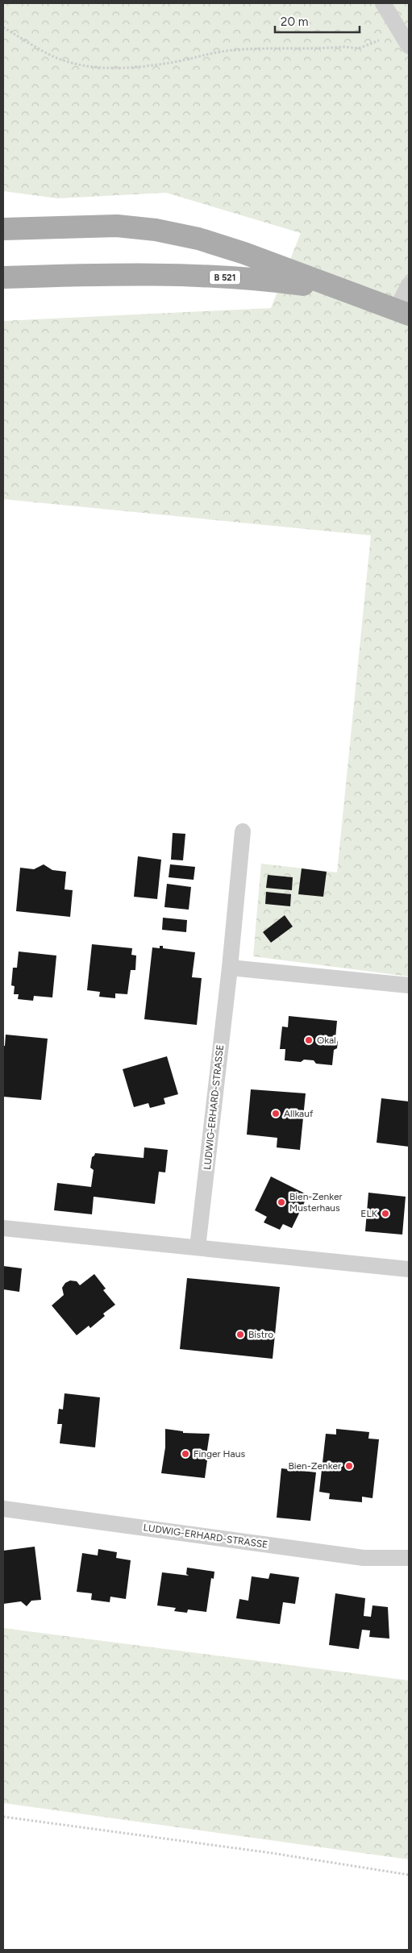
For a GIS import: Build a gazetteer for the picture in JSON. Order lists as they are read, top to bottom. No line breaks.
{"streets":{"main road":["B 521"],"lane":["LUDWIG-ERHARD-STRASSE"]},"places":["Okal","Allkauf","Bien-Zenker Musterhaus","ELK","Bistro","Finger Haus","Bien-Zenker"],"scale_bar":"20 m"}
